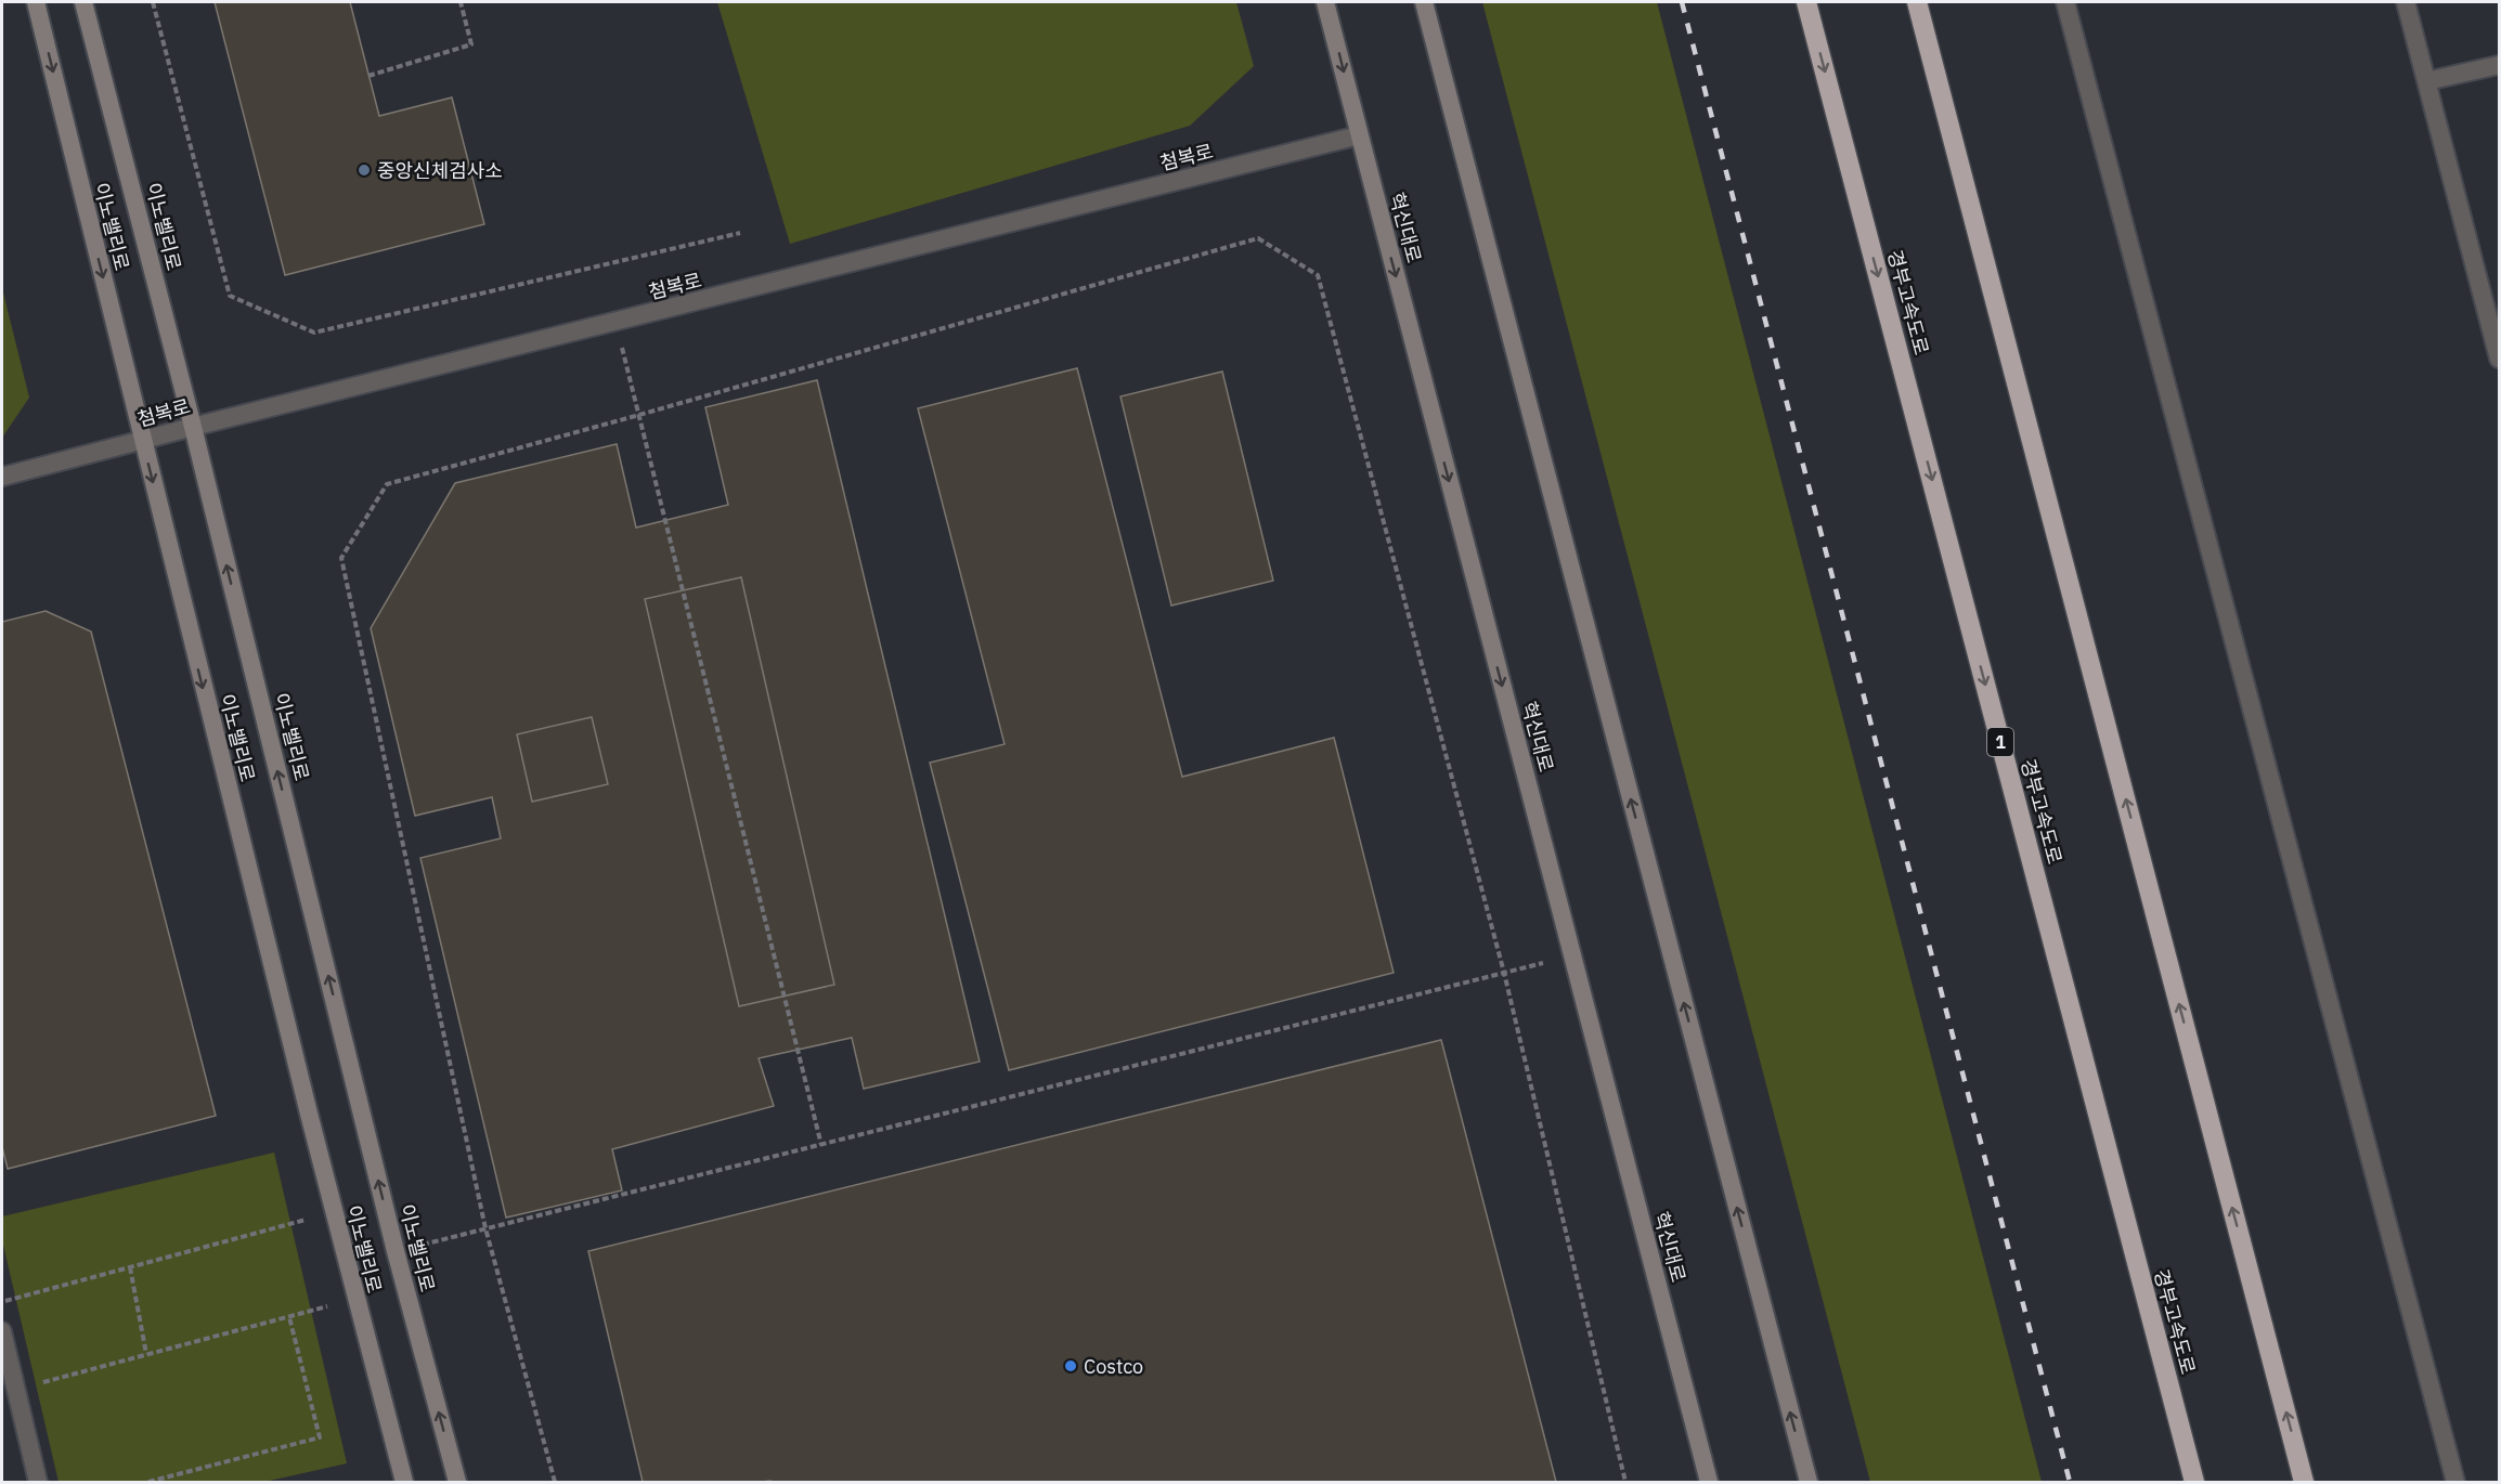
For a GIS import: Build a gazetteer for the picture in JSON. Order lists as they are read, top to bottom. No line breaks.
{"streets":{"highway":["경부고속도로","1"],"main road":["이노밸리로","이노벨리로","혁신대로"],"street":["첨복로"]},"crossings":[["첨복로","이노밸리로"],["첨복로","이노벨리로"],["첨복로","혁신대로"]],"one_way":["이노밸리로","이노벨리로"],"places":["중앙신체검사소","Costco"]}
